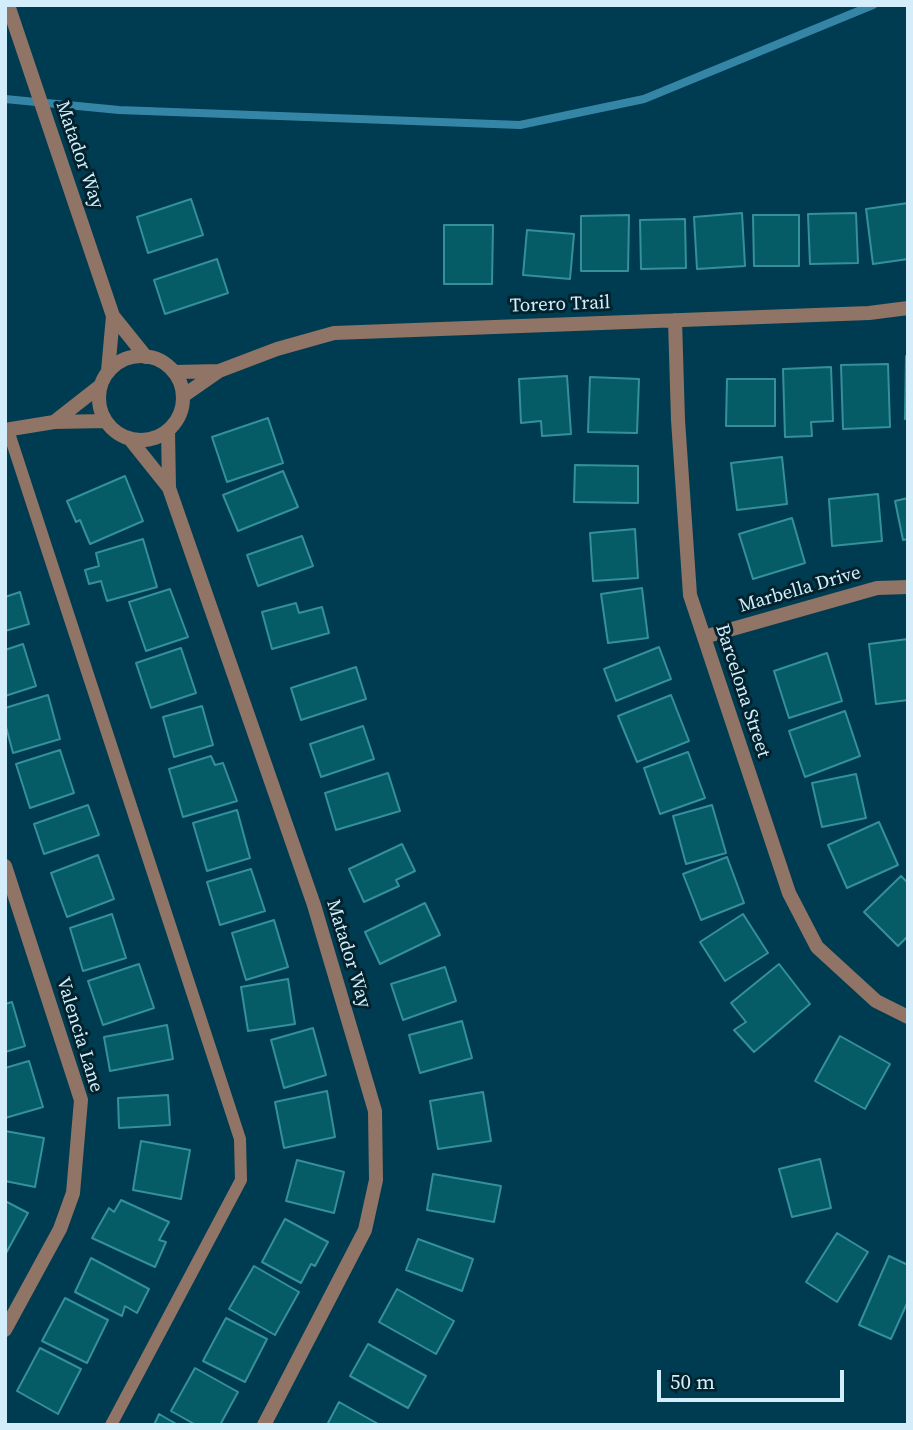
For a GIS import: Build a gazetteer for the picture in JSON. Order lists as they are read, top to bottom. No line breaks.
{"streets":{"street":["Matador Way","Torero Trail","Marbella Drive","Barcelona Street","Valencia Lane"]},"crossings":[["Matador Way","Torero Trail"],["Torero Trail","Barcelona Street"],["Marbella Drive","Barcelona Street"]],"scale_bar":"50 m"}
